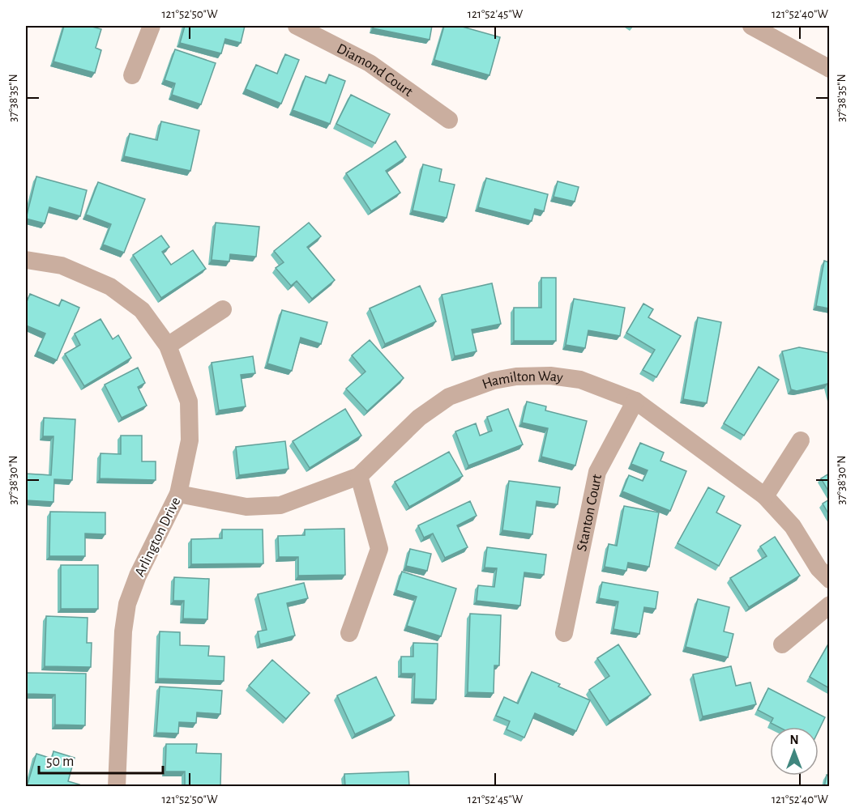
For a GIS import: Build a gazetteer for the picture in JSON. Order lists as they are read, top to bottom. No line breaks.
{"streets":{"street":["Diamond Court","Hamilton Way","Stanton Court","Arlington Drive"]},"crossings":[["Hamilton Way","Stanton Court"],["Hamilton Way","Arlington Drive"]],"scale_bar":"50 m","north":"top","coordinates":["121°52'50\"W","121°52'45\"W","121°52'40\"W","37°38'35\"N","37°38'30\"N"]}
